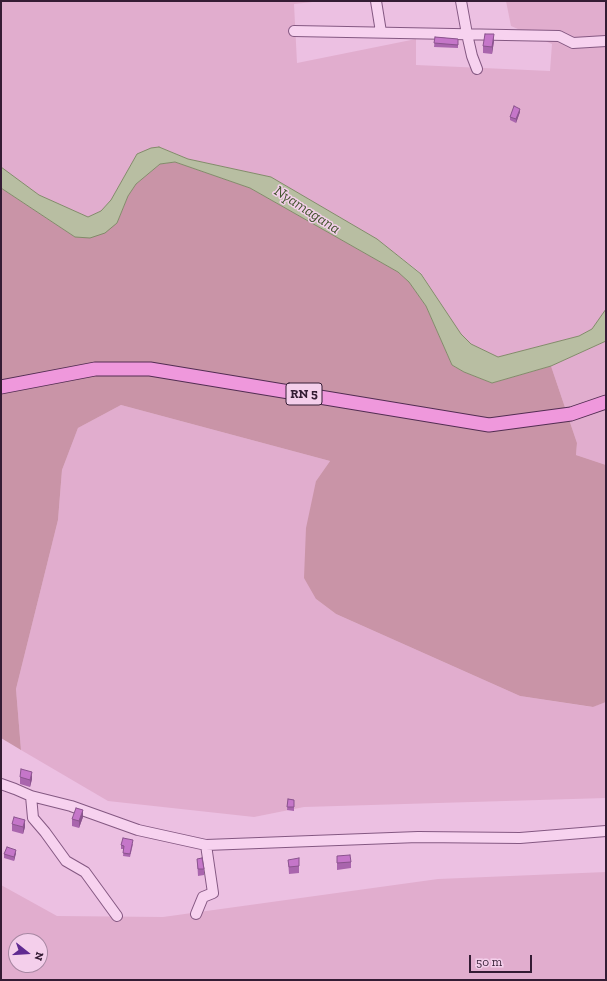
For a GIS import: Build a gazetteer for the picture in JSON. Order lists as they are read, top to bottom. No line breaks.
{"streets":{"main road":["RN 5"]},"water":["Nyamagana"],"scale_bar":"50 m","north":"right"}
